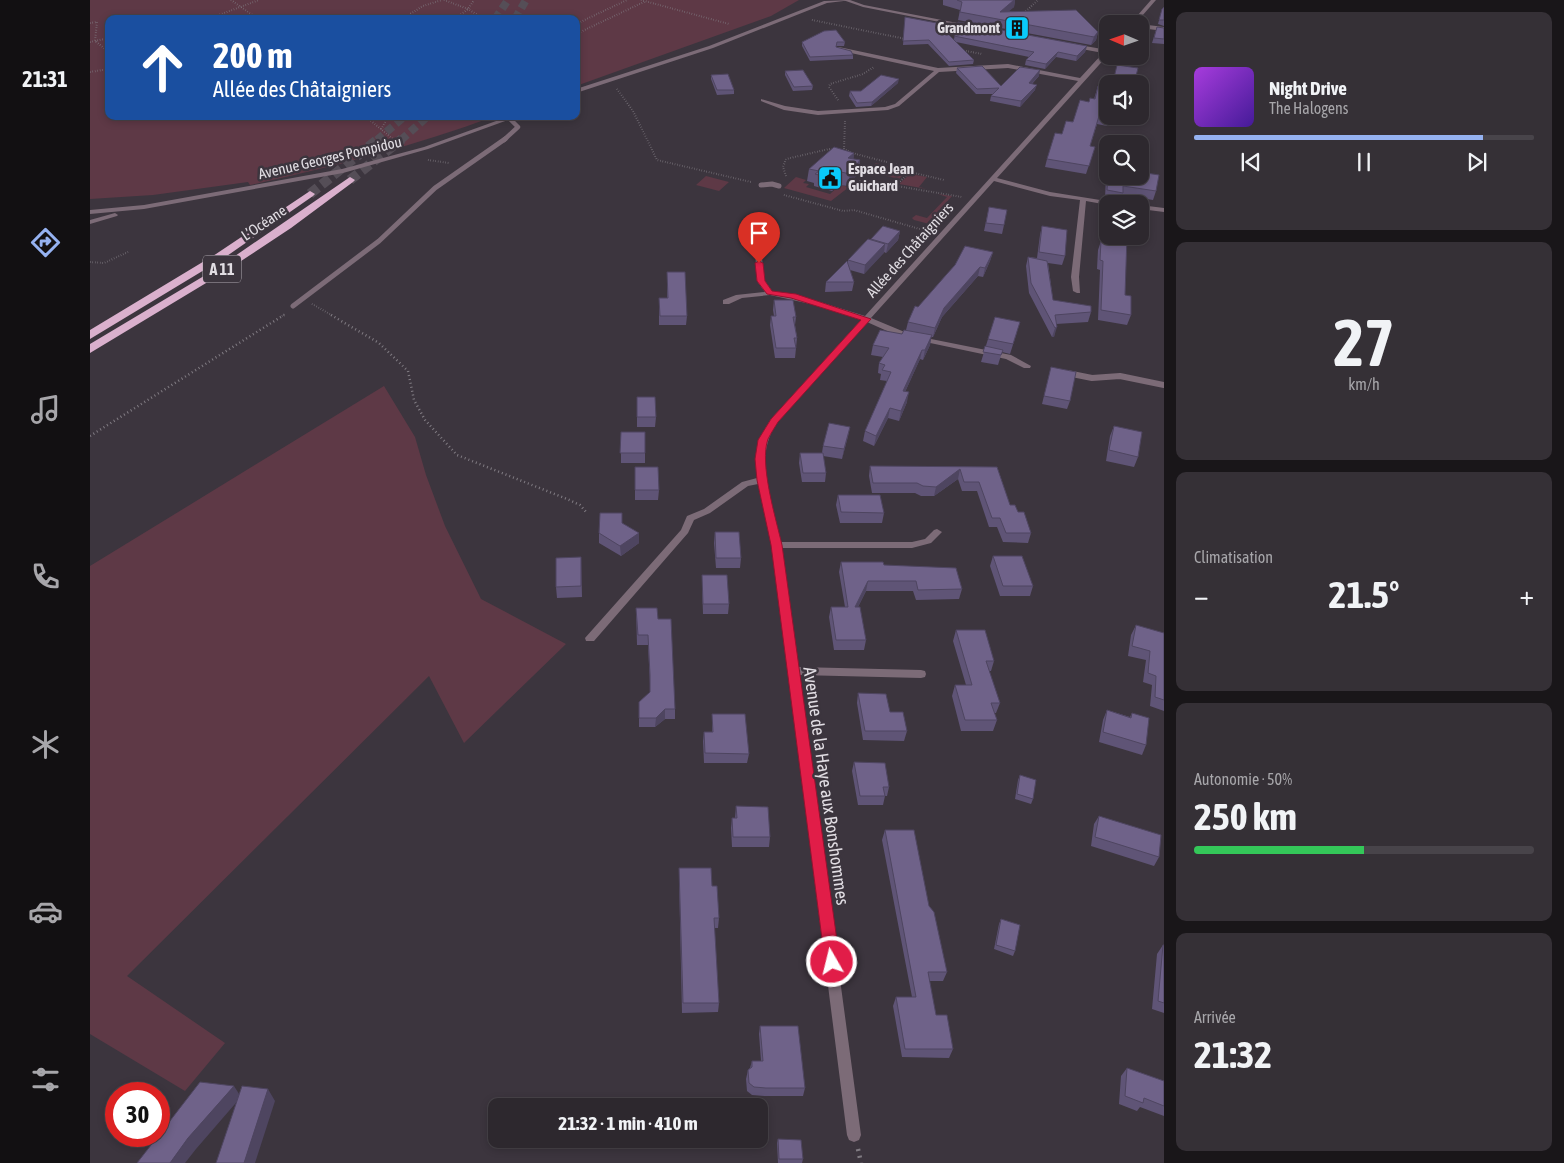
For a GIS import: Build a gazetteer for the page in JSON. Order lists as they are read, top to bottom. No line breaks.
{"streets":{"highway":["L’Océane","A 11"],"street":["Avenue Georges Pompidou","Allée des Châtaigniers","Avenue de la Haye aux Bonshommes"]},"crossings":[["Allée des Châtaigniers","Avenue de la Haye aux Bonshommes"]],"places":{"building":["Grandmont"],"public building":["Espace Jean Guichard"]},"north":"left","page":{"tabs":"21:31","turn":["200 m","Allée des Châtaigniers"],"song":["Night Drive","The Halogens"],"tile":[["27","km/h"],"Climatisation",["Autonomie · 50%","250 km"],["Arrivée","21:32"]],"heat":["−","21.5°","+"],"limit":"30","trip":"21:32 · 1 min · 410 m"}}
